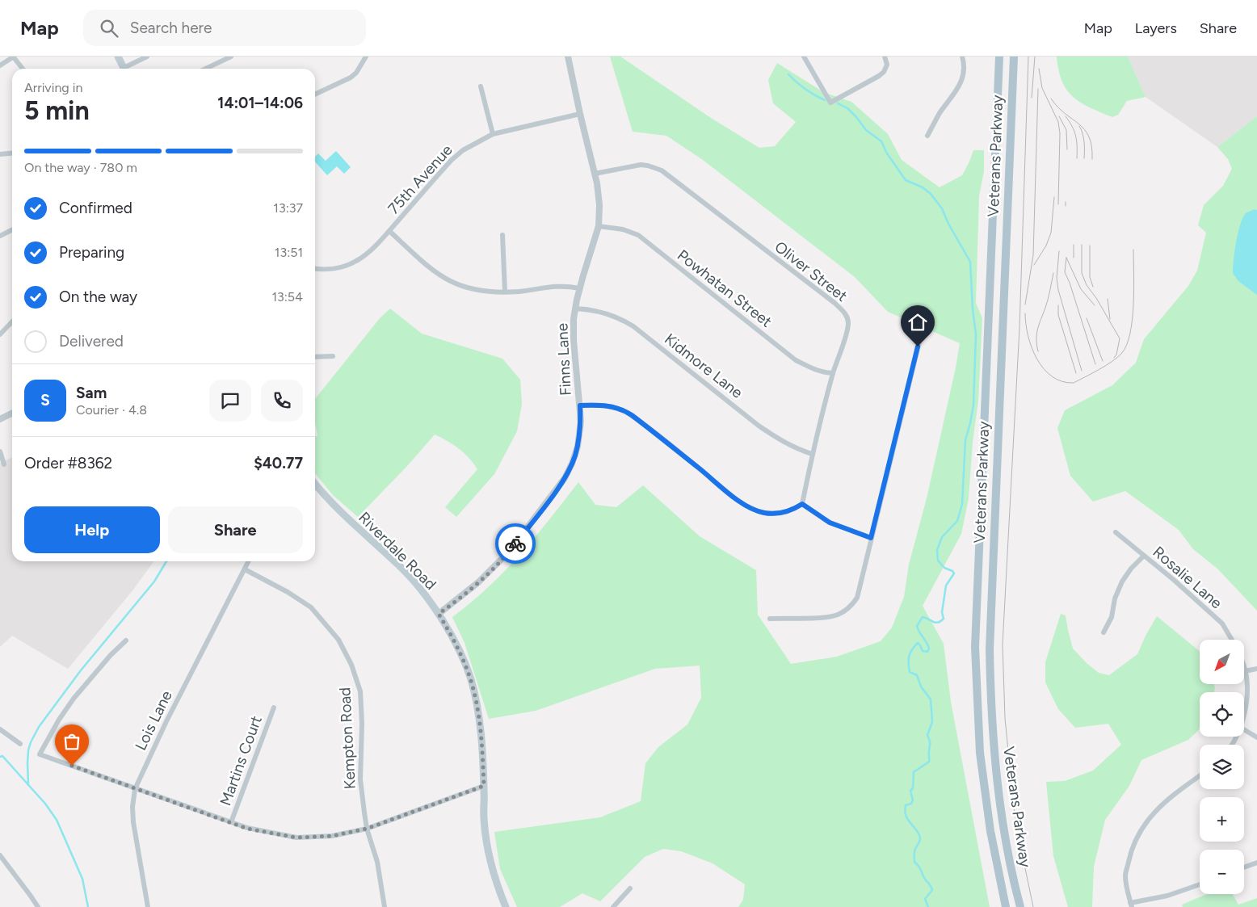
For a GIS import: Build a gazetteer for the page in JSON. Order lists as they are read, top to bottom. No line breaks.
{"streets":{"main road":["Veterans Parkway","Riverdale Road"],"street":["75th Avenue","Oliver Street","Powhatan Street","Finns Lane","Kidmore Lane","Rosalie Lane","Lois Lane","Kempton Road","Martins Court"]},"crossings":[["75th Avenue","Finns Lane"],["Oliver Street","Powhatan Street"],["Oliver Street","Finns Lane"],["Oliver Street","Kidmore Lane"],["Powhatan Street","Finns Lane"],["Finns Lane","Kidmore Lane"],["Finns Lane","Riverdale Road"],["Lois Lane","Kempton Road"]],"north":"bottom left","page":{"header":"Map","search":"Search here","nav":["Map","Layers","Share"],"heading":["5 min","Arriving in","14:01–14:06"],"panel":["Sam","Courier · 4.8","Order #8362","$40.77"],"bar":"On the way · 780 m","list":[["Confirmed","13:37"],["Preparing","13:51"],["On the way","13:54"],"Delivered"],"round":"S","buttons":["Help","Share"],"map_buttons":["+","−"]}}
